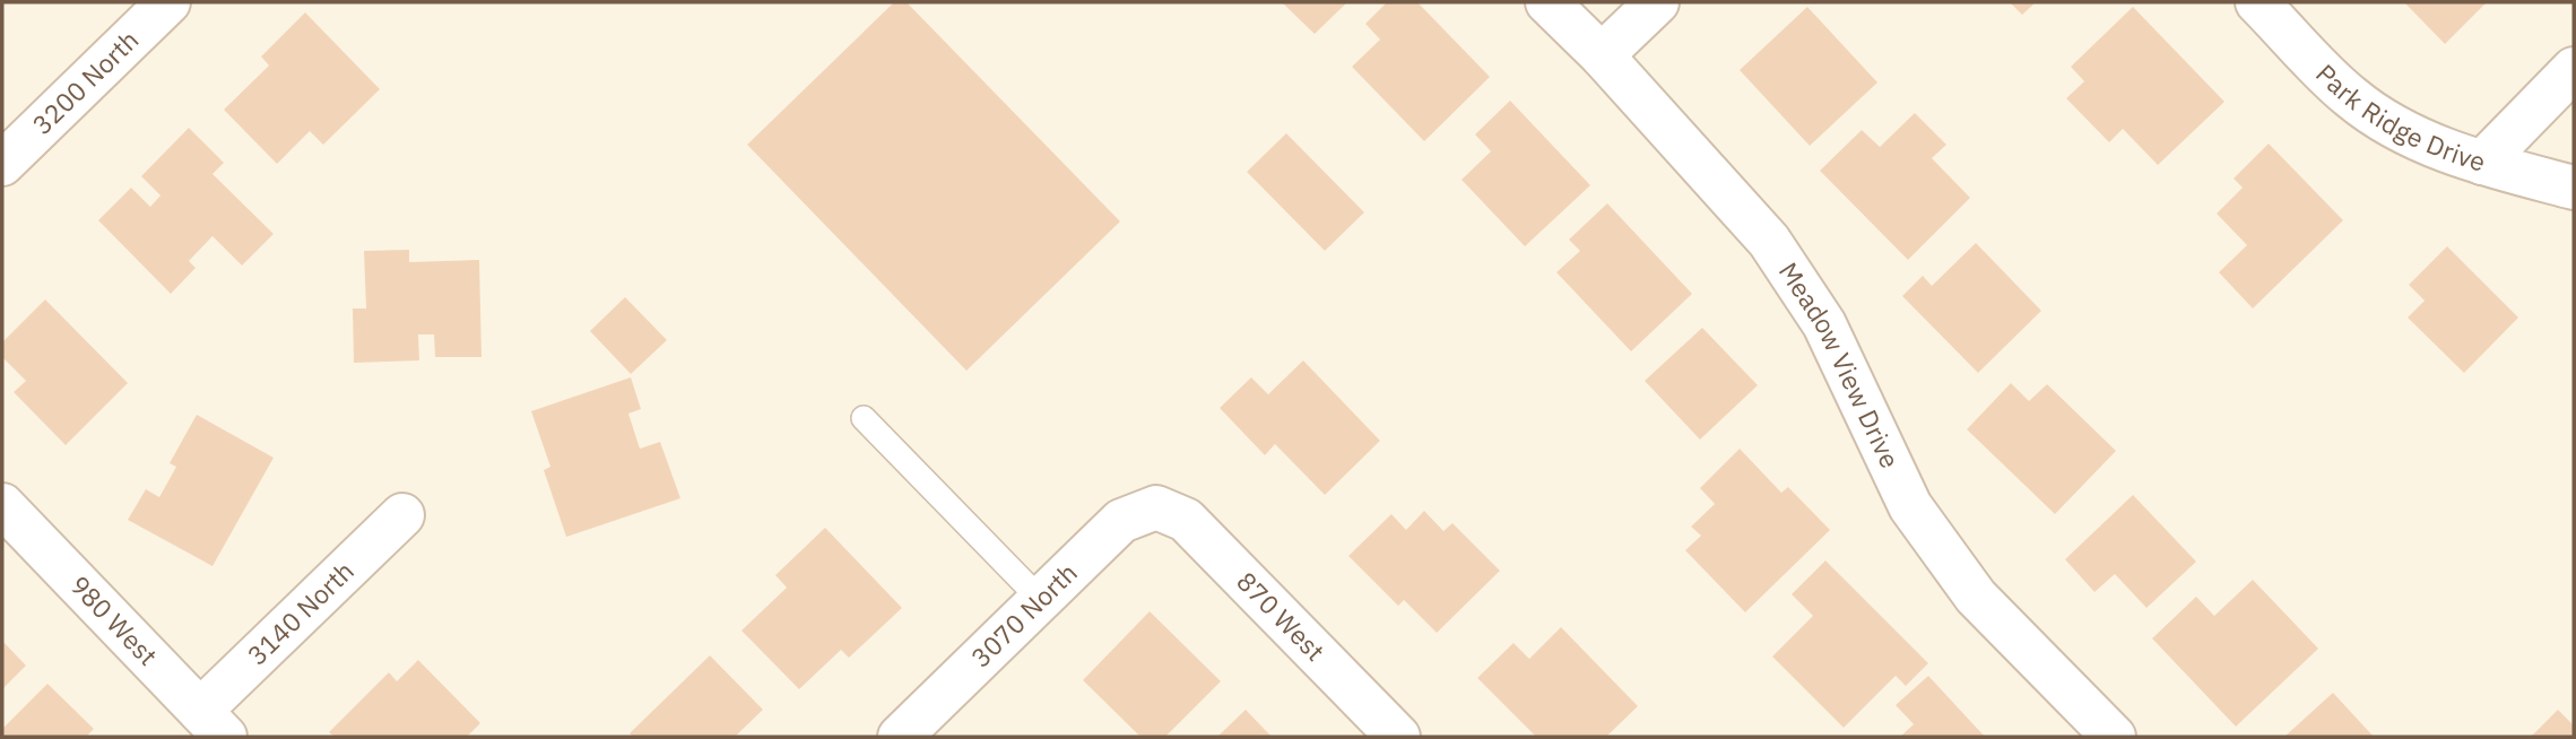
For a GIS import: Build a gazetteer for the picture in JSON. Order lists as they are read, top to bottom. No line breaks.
{"streets":{"street":["3200 North","Park Ridge Drive","Meadow View Drive","3140 North","3070 North","870 West","980 West"]},"crossings":[["3140 North","980 West"],["3070 North","870 West"]]}
